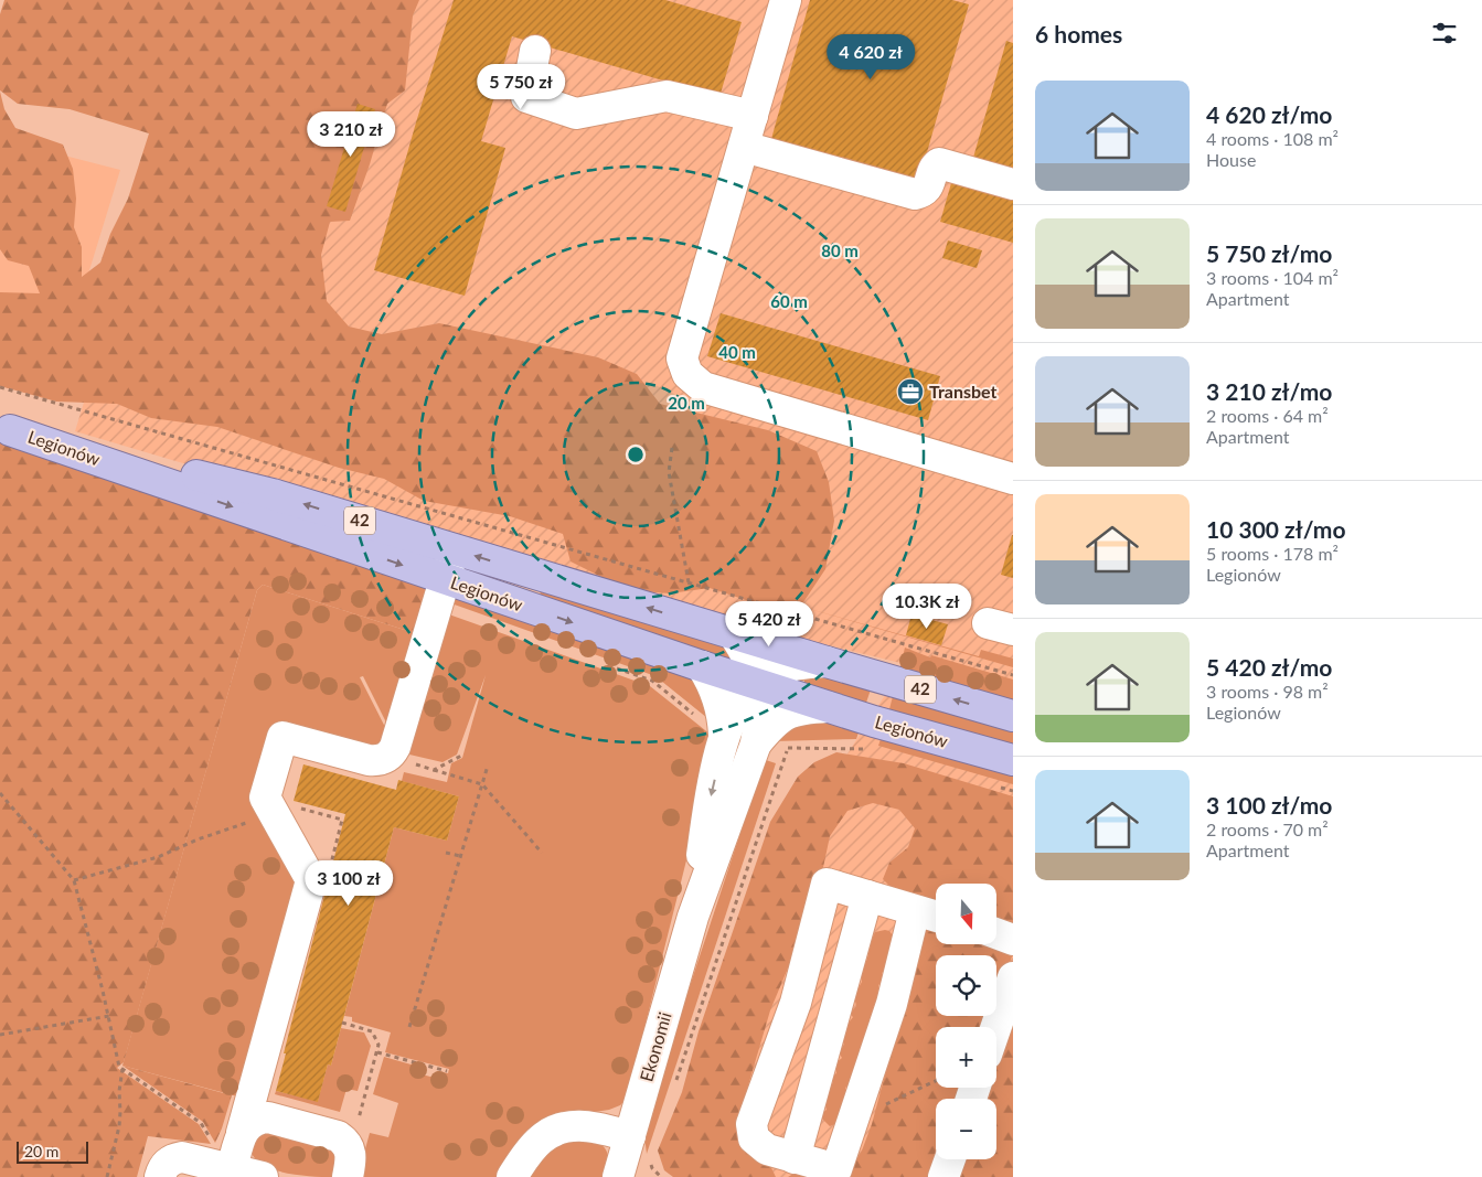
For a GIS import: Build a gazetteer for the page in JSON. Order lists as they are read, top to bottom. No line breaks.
{"streets":{"main road":["Legionów","42"],"street":["Ekonomii"]},"crossings":[["Legionów","Ekonomii"]],"places":{"office":["Transbet"]},"scale_bar":"20 m","north":"bottom","page":{"heading":"6 homes","price":["4 620 zł","5 750 zł","3 210 zł","10.3K zł","5 420 zł","3 100 zł"],"list":[{"name":"4 620 zł/mo","note":"4 rooms · 108 m² · House"},{"name":"5 750 zł/mo","note":"3 rooms · 104 m² · Apartment"},{"name":"3 210 zł/mo","note":"2 rooms · 64 m² · Apartment"},{"name":"10 300 zł/mo","note":"5 rooms · 178 m² · Legionów"},{"name":"5 420 zł/mo","note":"3 rooms · 98 m² · Legionów"},{"name":"3 100 zł/mo","note":"2 rooms · 70 m² · Apartment"}],"map_buttons":["+","−"],"scale":"20 m"},"rings":["80 m","60 m","40 m","20 m"]}
